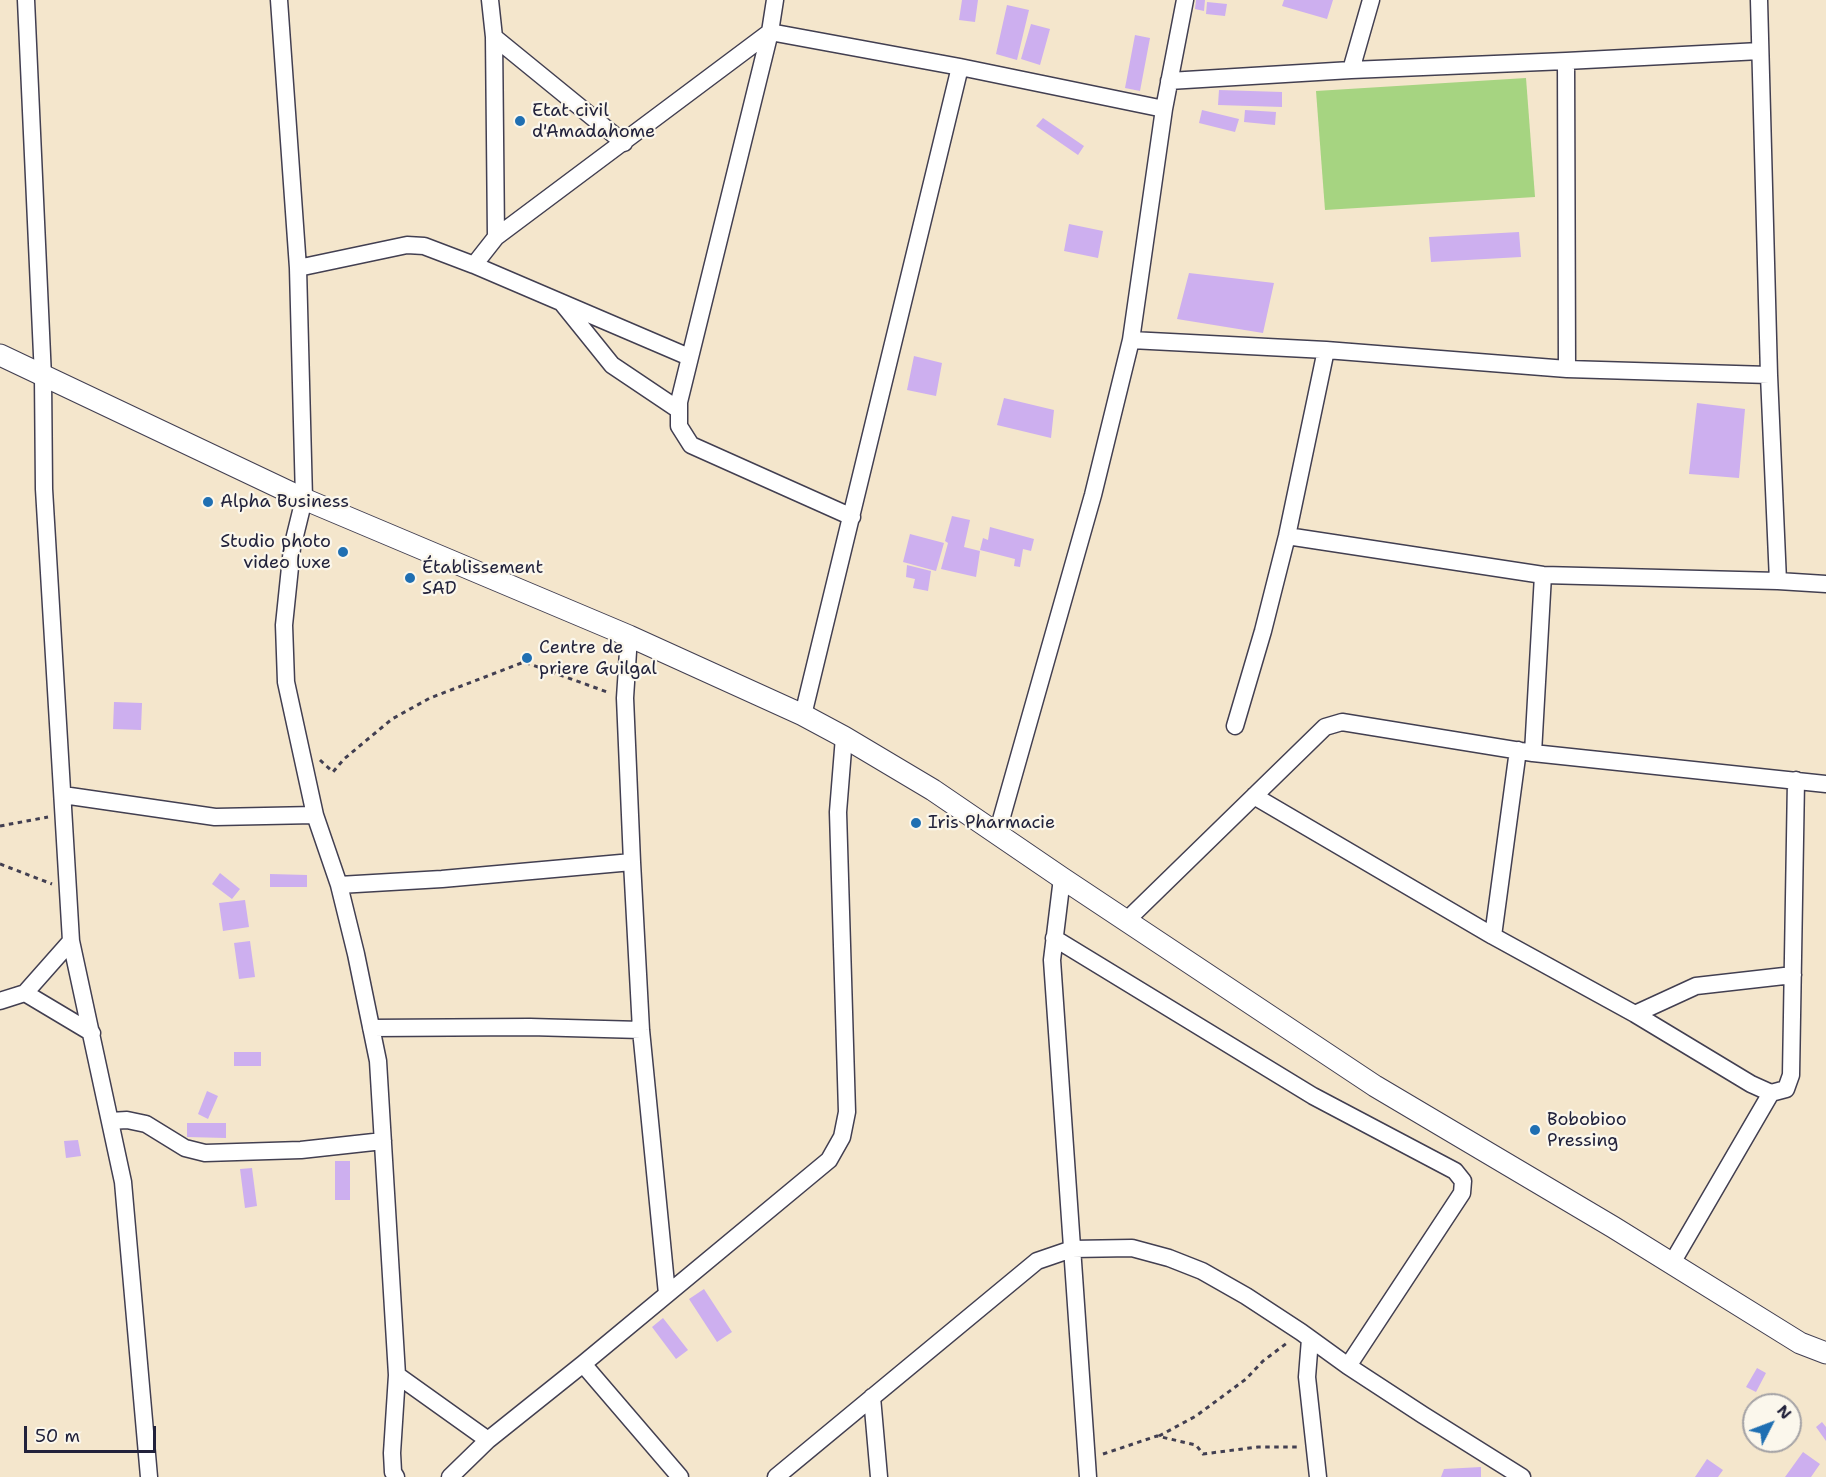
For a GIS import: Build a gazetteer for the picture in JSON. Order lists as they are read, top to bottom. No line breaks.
{"places":["Etat civil d'Amadahome","Alpha Business","Studio photo video luxe","Établissement SAD","Centre de priere Guilgal","Iris Pharmacie","Bobobioo Pressing"],"scale_bar":"50 m","north":"top right"}
